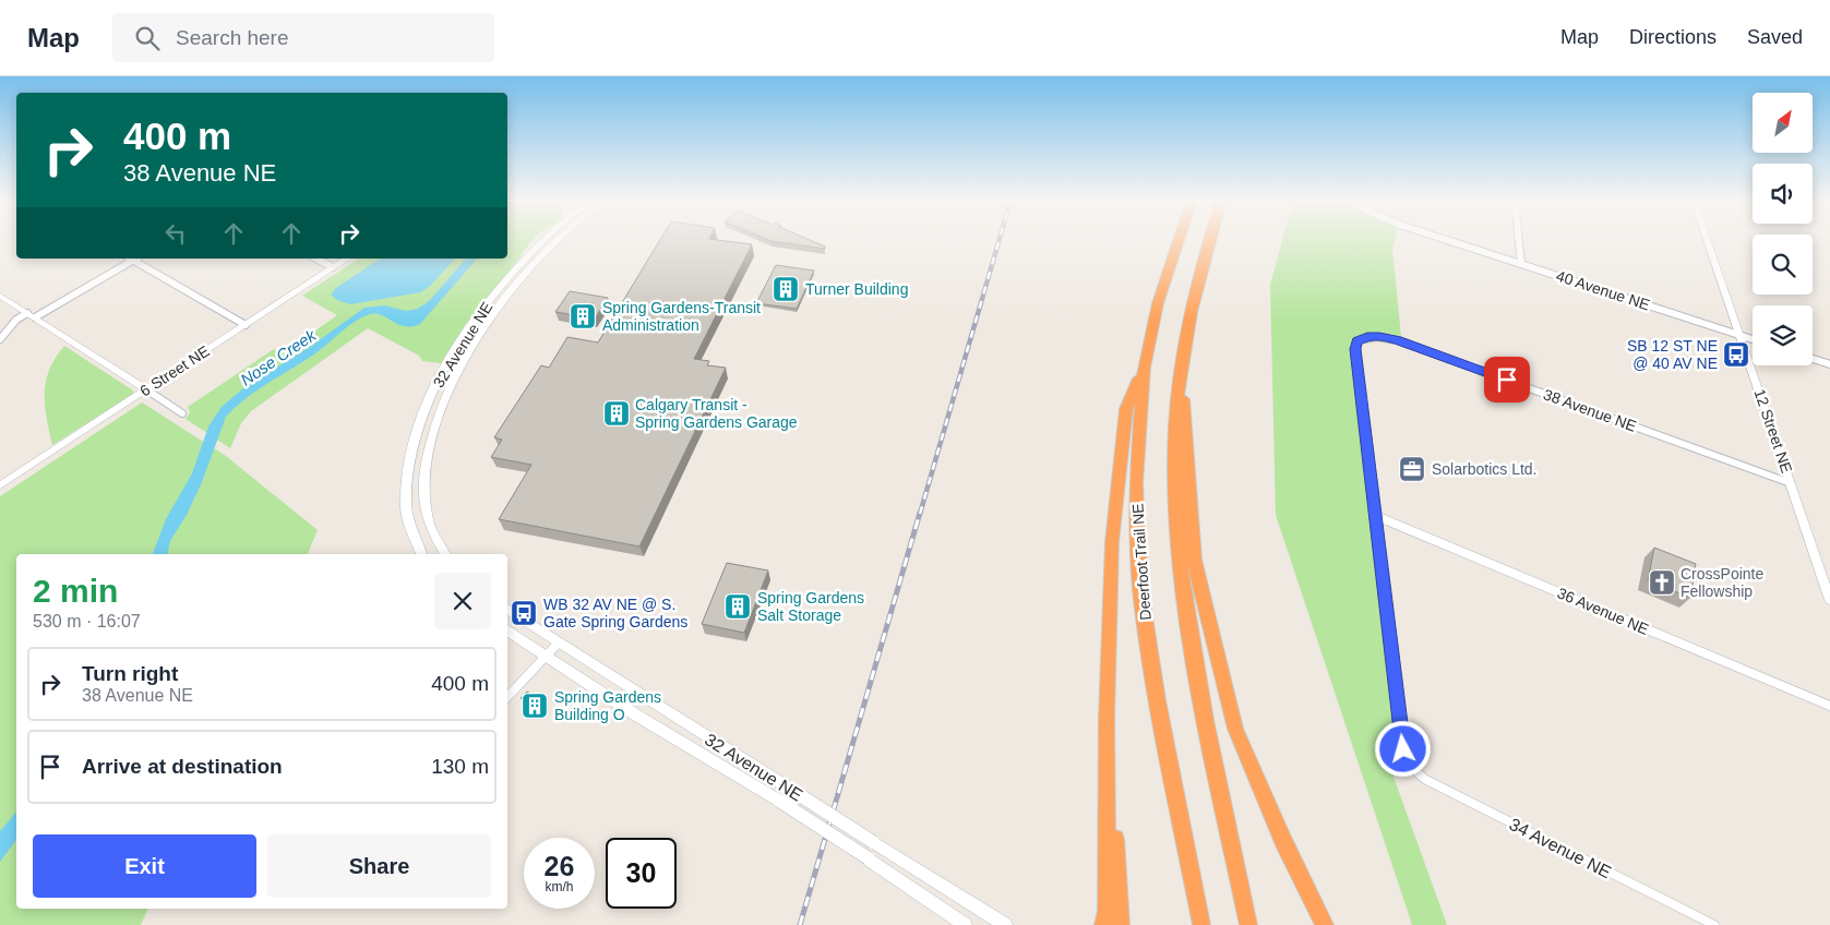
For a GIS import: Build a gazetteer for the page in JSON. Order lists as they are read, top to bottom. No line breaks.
{"streets":{"highway":["Deerfoot Trail NE"],"main road":["32 Avenue NE"],"street":["40 Avenue NE","6 Street NE","38 Avenue NE","12 Street NE","36 Avenue NE","34 Avenue NE"]},"crossings":[["40 Avenue NE","12 Street NE"],["38 Avenue NE","12 Street NE"],["38 Avenue NE","36 Avenue NE"],["38 Avenue NE","34 Avenue NE"],["36 Avenue NE","34 Avenue NE"]],"water":["Nose Creek"],"places":{"building":["Turner Building","Spring Gardens-Transit Administration","Calgary Transit - Spring Gardens Garage","Spring Gardens Salt Storage","Spring Gardens Building O"],"bus stop":["SB 12 ST NE @ 40 AV NE","WB 32 AV NE @ S. Gate Spring Gardens"],"office":["Solarbotics Ltd."],"church":["CrossPointe Fellowship"]},"north":"top right","page":{"header":"Map","search":"Search here","nav":["Map","Directions","Saved"],"turn":["400 m","38 Avenue NE"],"heading":["2 min","530 m · 16:07"],"list":[{"name":"Turn right","note":"38 Avenue NE","value":"400 m"},{"name":"Arrive at destination","value":"130 m"}],"buttons":["Exit","Share"],"speed":"26 km/h","limit":"30"}}
